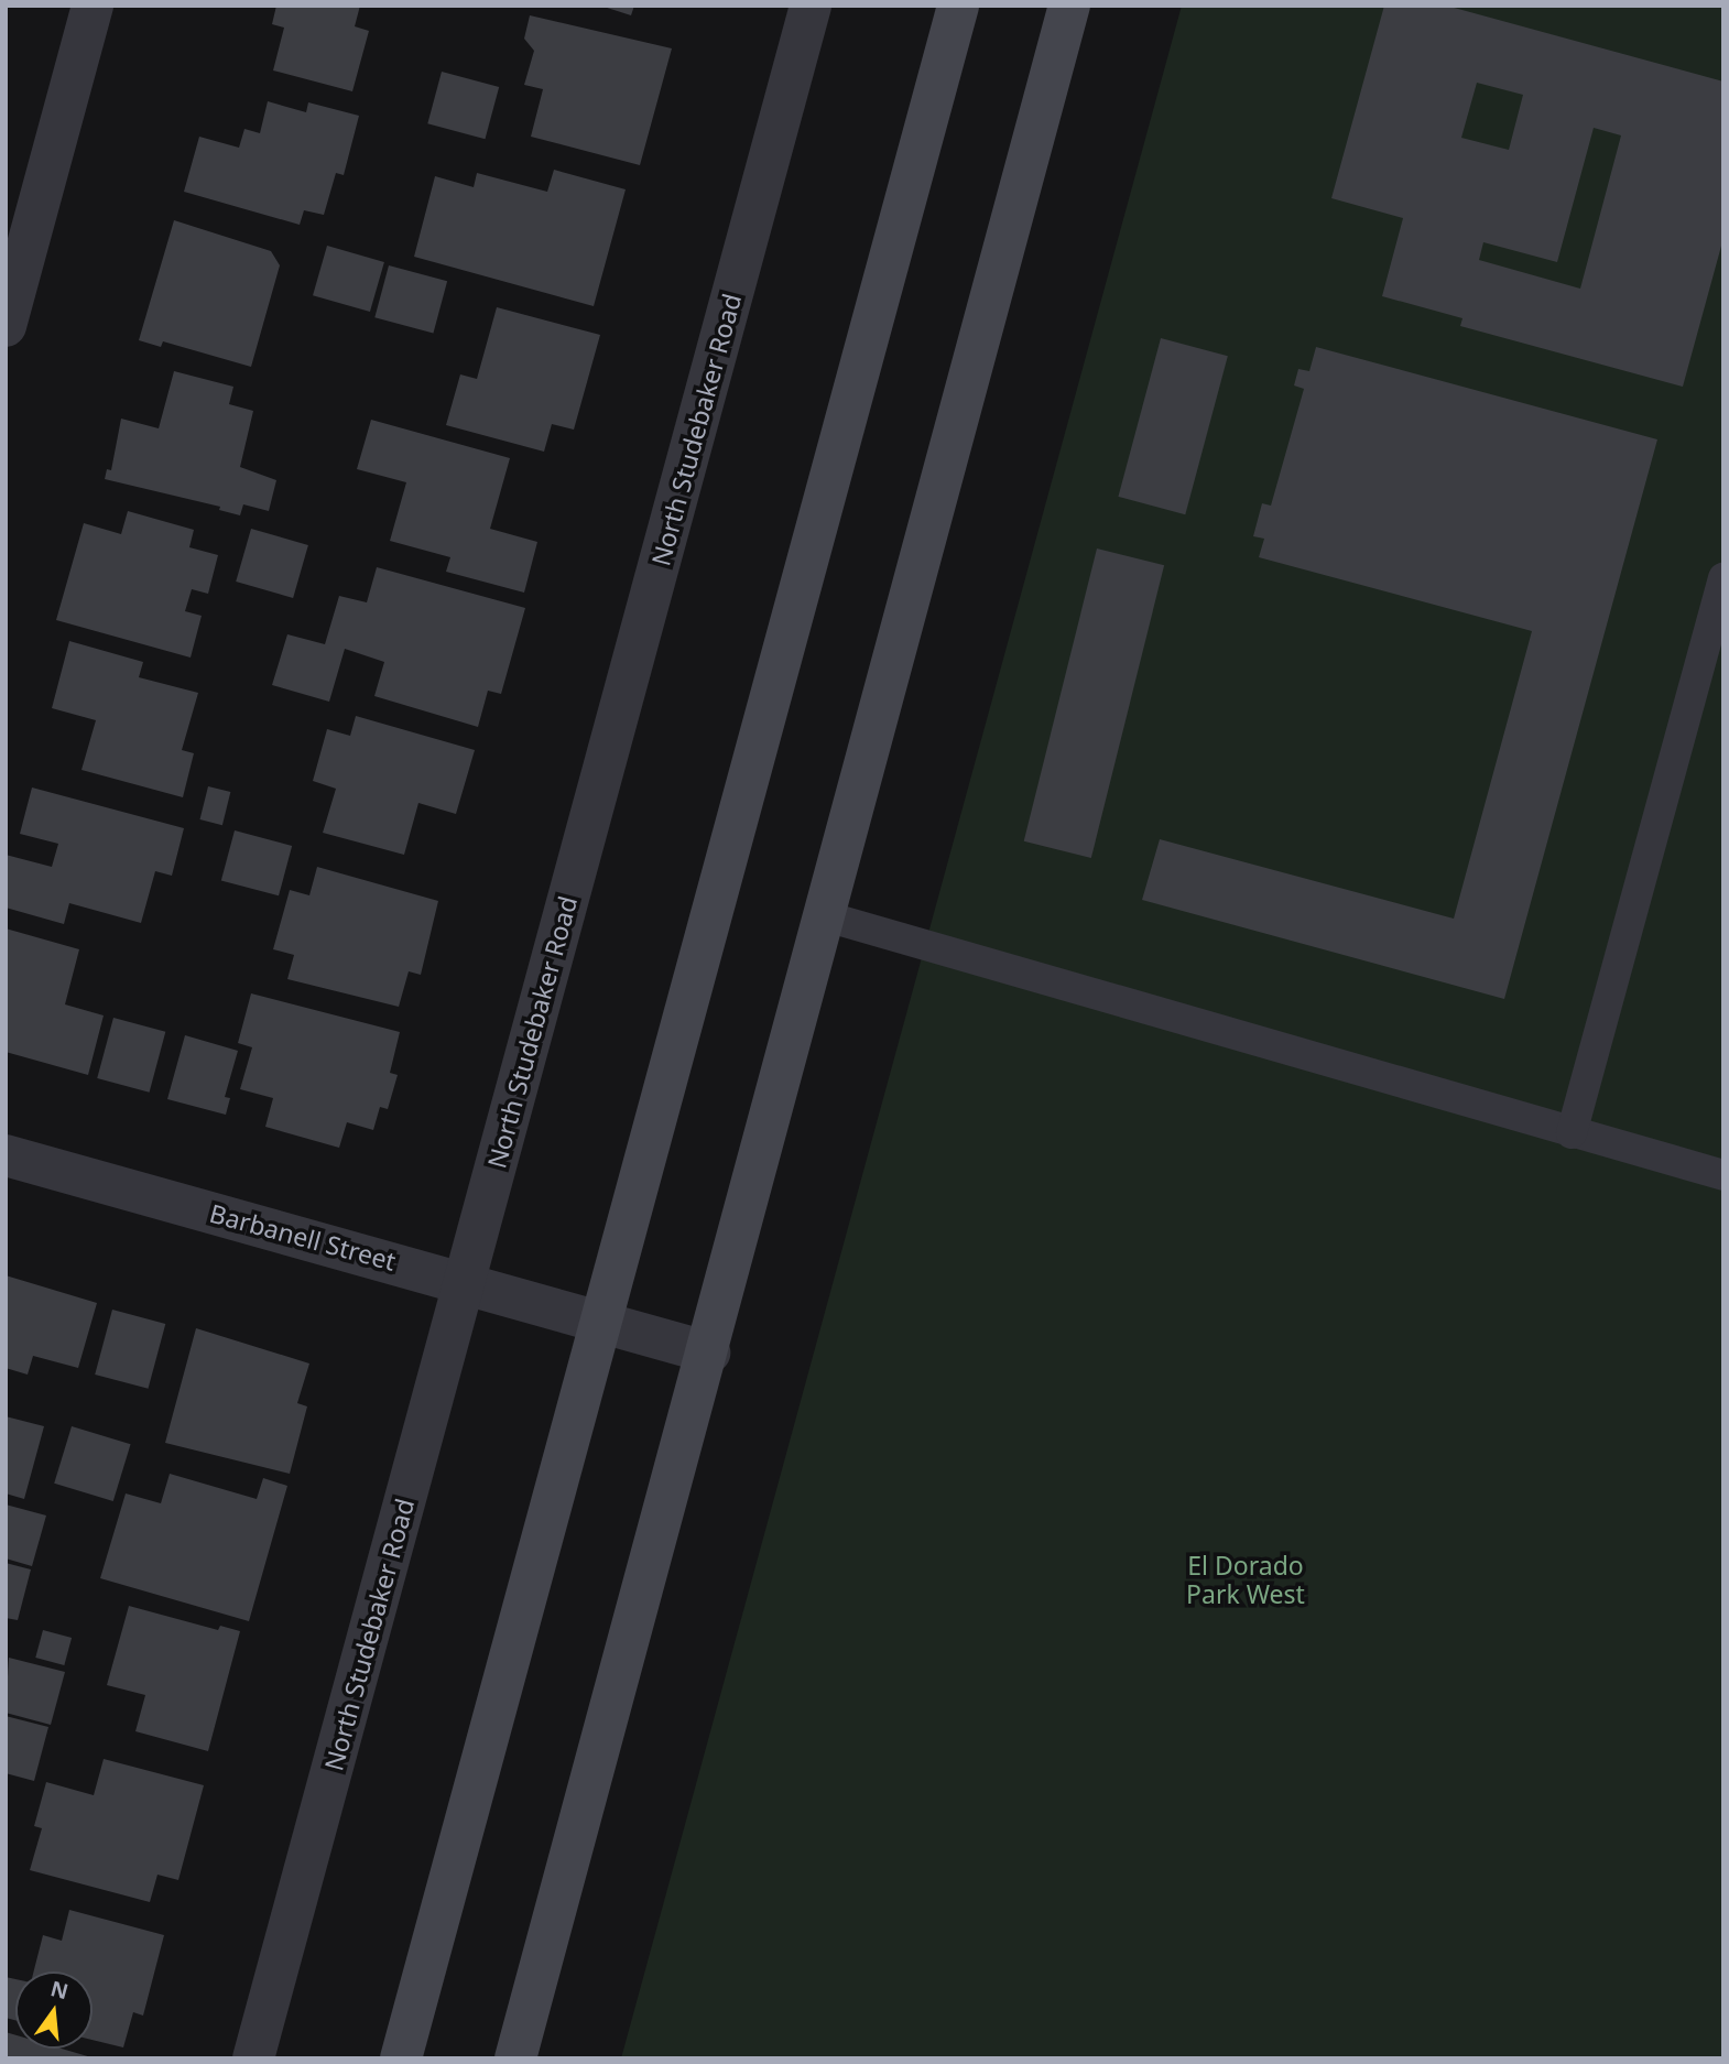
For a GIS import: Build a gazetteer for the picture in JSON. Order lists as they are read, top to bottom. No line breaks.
{"streets":{"street":["North Studebaker Road","Barbanell Street"]},"crossings":[["North Studebaker Road","Barbanell Street"]],"parks":["El Dorado Park West"],"north":"top"}
